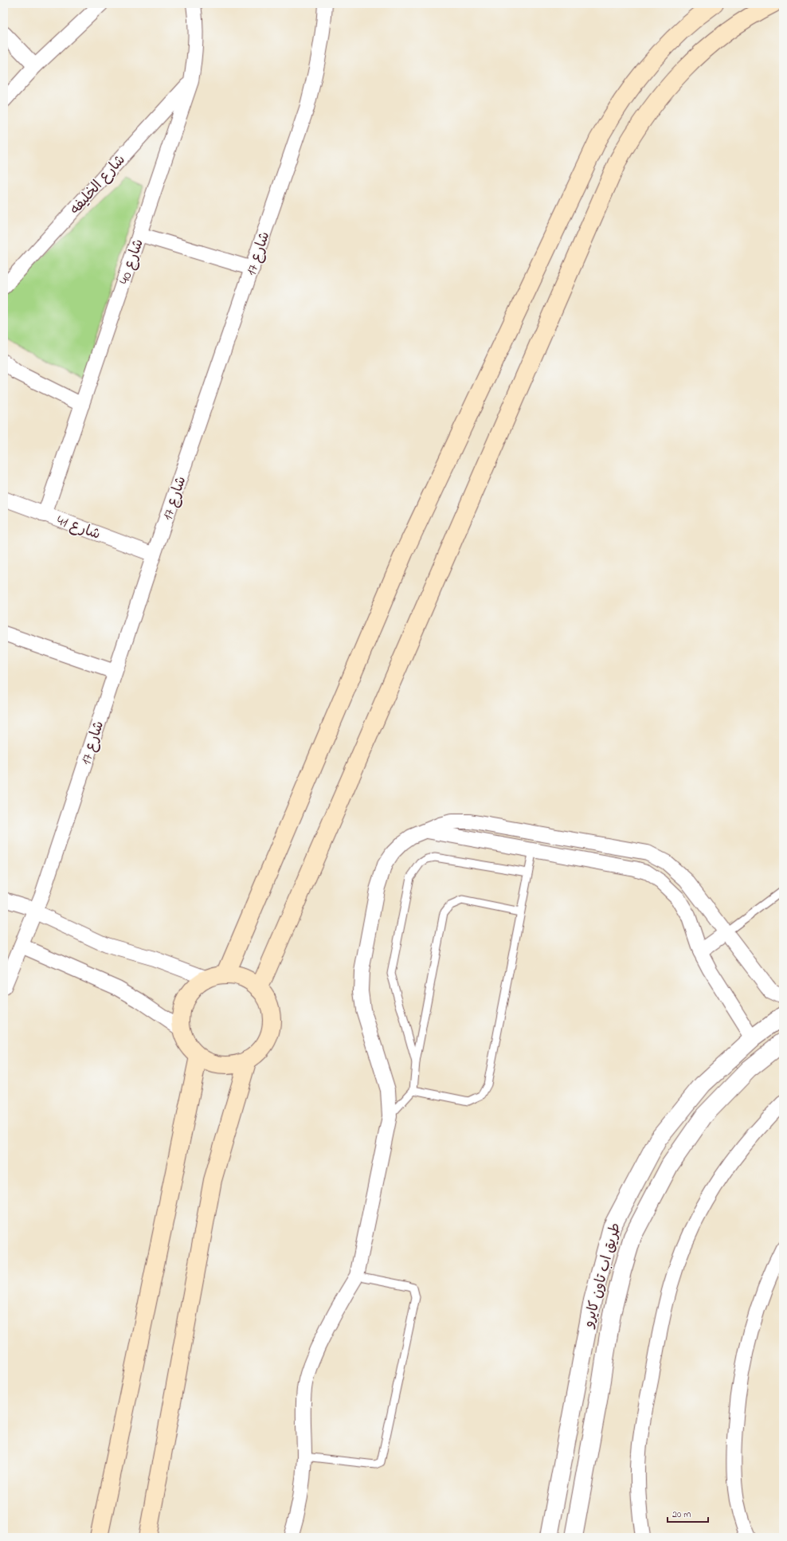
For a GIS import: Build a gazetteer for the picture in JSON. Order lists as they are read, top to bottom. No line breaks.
{"streets":{"street":["شارع الخليفه","شارع 17","شارع 40","شارع 41","طريق اب تاون كايرو"]},"crossings":[["شارع الخليفه","شارع 40"],["شارع 17","شارع 41"],["شارع 40","شارع 41"]],"scale_bar":"20 m"}
